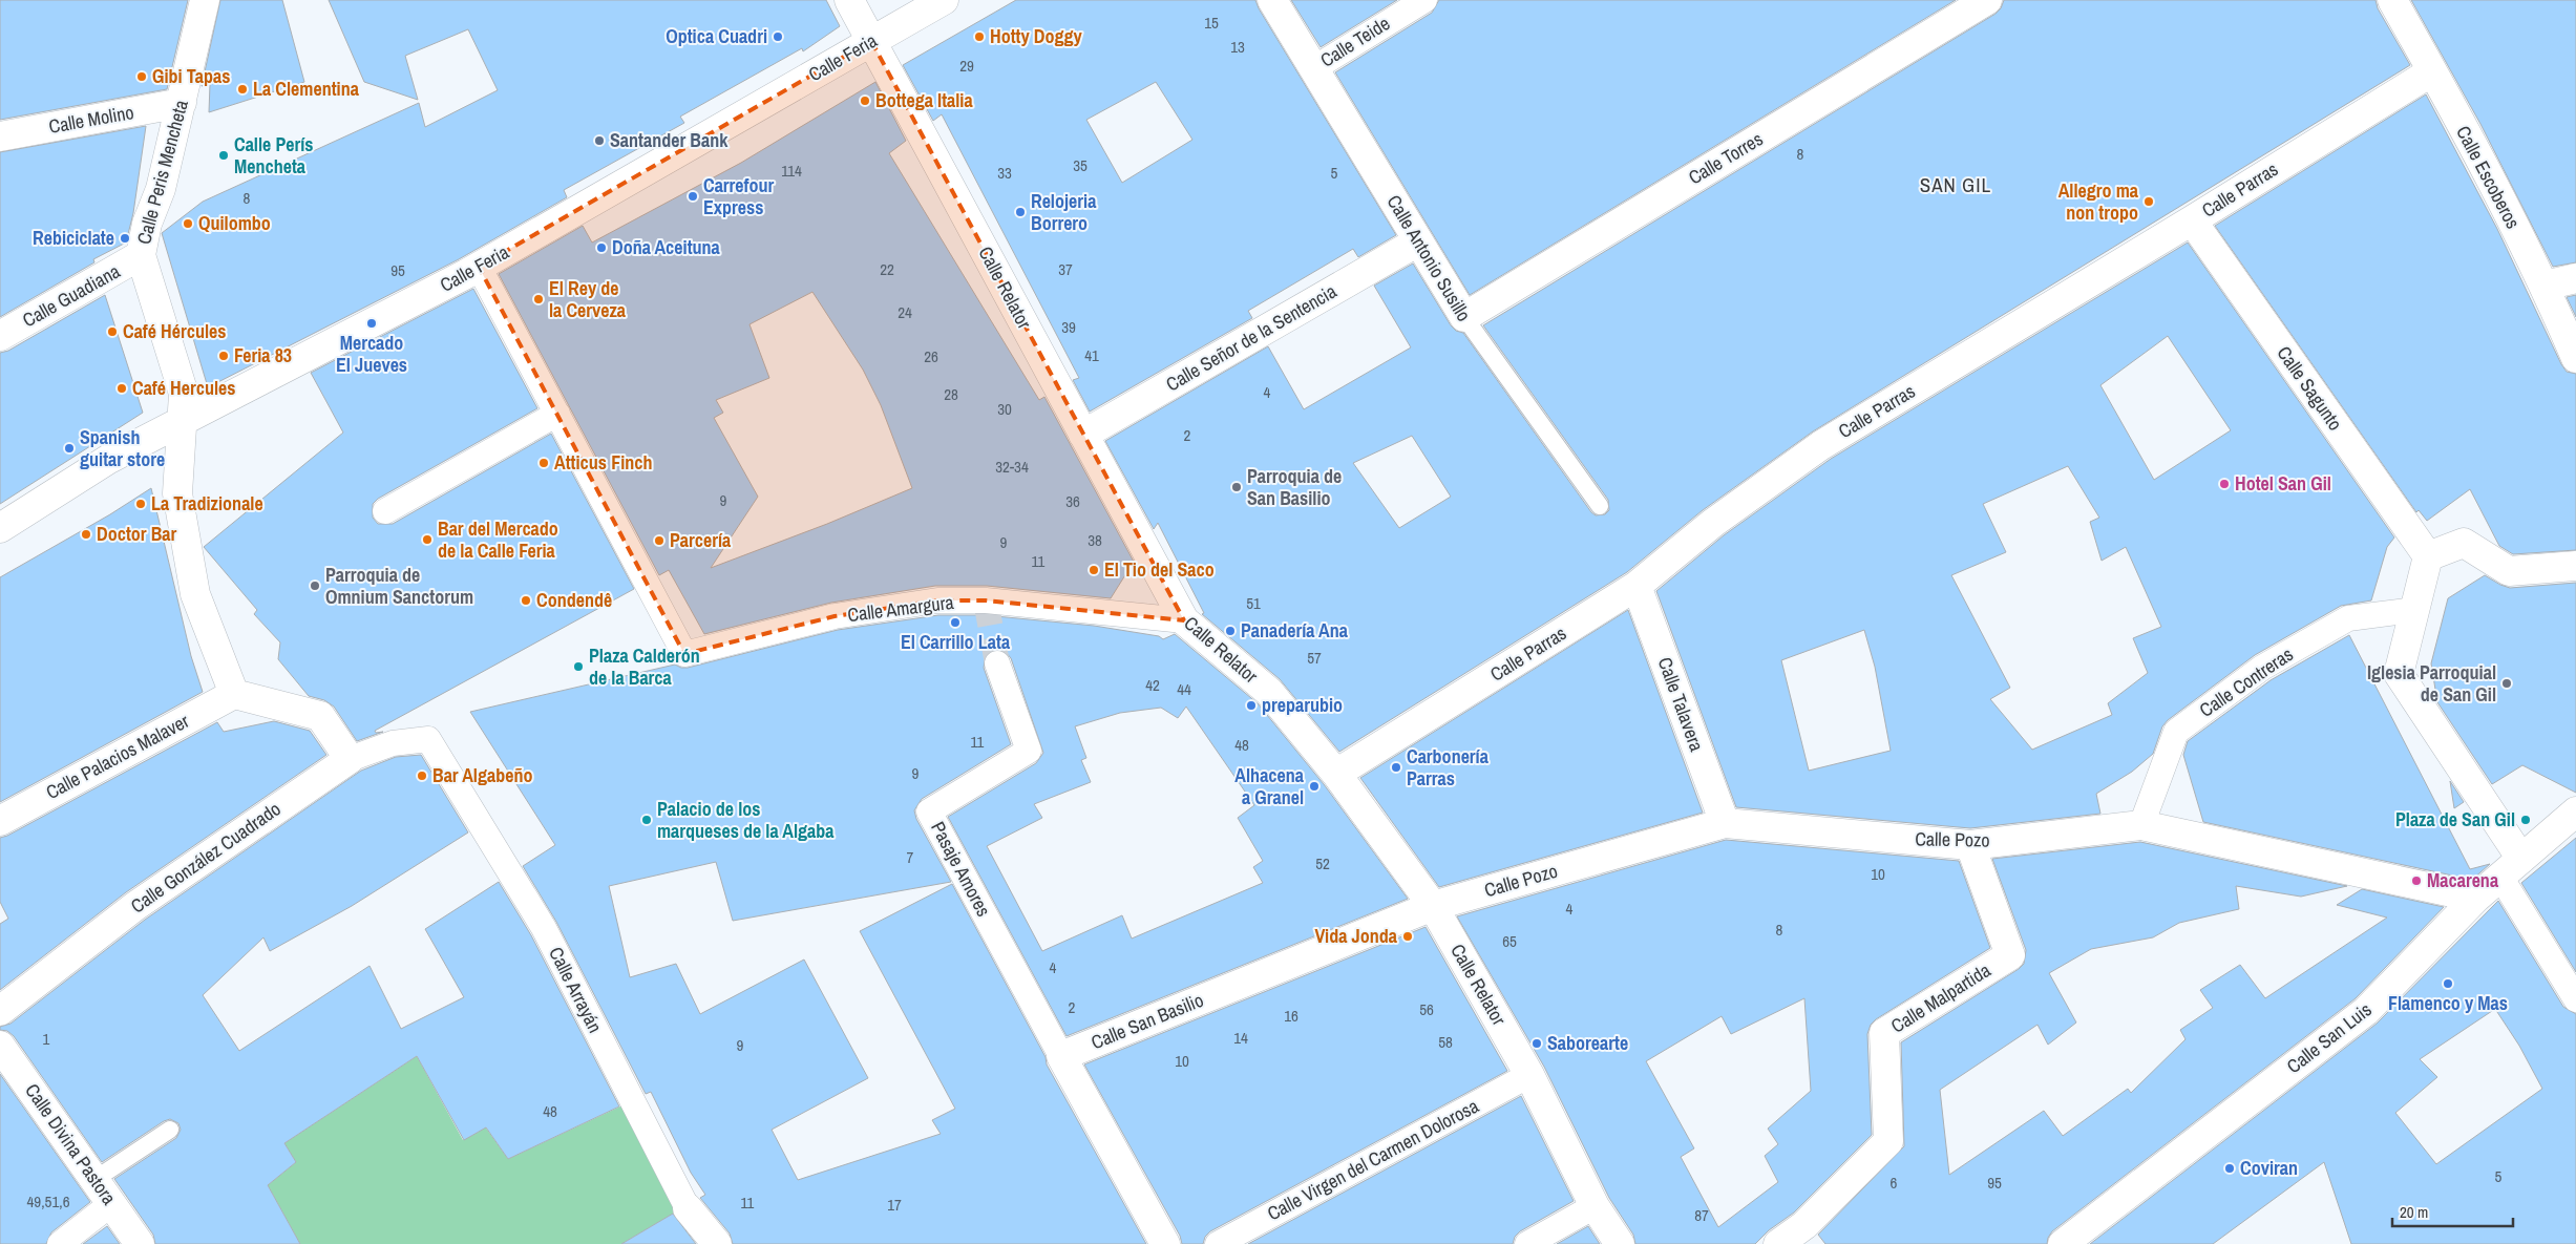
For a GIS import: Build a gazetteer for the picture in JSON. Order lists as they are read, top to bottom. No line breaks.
{"streets":{"street":["Calle Teide","Calle Feria","Calle Molino","Calle Torres","Calle Peris Mencheta","Calle Escoberos","Calle Parras","Calle Antonio Susillo","Calle Relator","Calle Guadiana","Calle Señor de la Sentencia","Calle Sagunto","Calle Amargura","Calle Contreras","Calle Talavera","Calle Palacios Malaver","Calle Pozo","Calle González Cuadrado","Pasaje Amores","Calle Arrayán","Calle Malpartida","Calle San Basilio","Calle San Luis","Calle Divina Pastora","Calle Virgen del Carmen Dolorosa"]},"crossings":[["Calle Teide","Calle Antonio Susillo"],["Calle Feria","Calle Peris Mencheta"],["Calle Feria","Calle Relator"],["Calle Molino","Calle Peris Mencheta"],["Calle Torres","Calle Antonio Susillo"],["Calle Peris Mencheta","Calle Guadiana"],["Calle Peris Mencheta","Calle Palacios Malaver"],["Calle Escoberos","Calle Parras"],["Calle Parras","Calle Relator"],["Calle Parras","Calle Sagunto"],["Calle Parras","Calle Talavera"],["Calle Antonio Susillo","Calle Señor de la Sentencia"],["Calle Relator","Calle Señor de la Sentencia"],["Calle Relator","Calle Amargura"],["Calle Relator","Calle Pozo"],["Calle Relator","Calle San Basilio"],["Calle Relator","Calle Virgen del Carmen Dolorosa"],["Calle Contreras","Calle Pozo"],["Calle Talavera","Calle Pozo"],["Calle Pozo","Calle Malpartida"],["Calle Pozo","Calle San Basilio"],["Calle Pozo","Calle San Luis"],["Calle González Cuadrado","Calle Arrayán"],["Pasaje Amores","Calle San Basilio"]],"districts":["SAN GIL"],"places":["Optica Cuadri","Hotty Doggy","Gibi Tapas","La Clementina","Bottega Italia","Santander Bank","Calle Perís Mencheta","Carrefour Express","Allegro ma non tropo","Relojeria Borrero","Quilombo","Rebiciclate","Doña Aceituna","El Rey de la Cerveza","Mercado El Jueves","Café Hércules","Feria 83","Café Hercules","Spanish guitar store","Atticus Finch","Hotel San Gil","Parroquia de San Basilio","La Tradizionale","Doctor Bar","Bar del Mercado de la Calle Feria","Parcería","El Tio del Saco","Parroquia de Omnium Sanctorum","Condendê","El Carrillo Lata","Panadería Ana","Plaza Calderón de la Barca","Iglesia Parroquial de San Gil","preparubio","Carbonería Parras","Bar Algabeño","Alhacena a Granel","Palacio de los marqueses de la Algaba","Plaza de San Gil","Macarena","Vida Jonda","Flamenco y Mas","Saborearte","Coviran"],"house_numbers":["15","13","29","8","35","114","33","5","8","22","37","95","24","39","41","26","4","28","30","2","32-34","9","36","38","9","11","51","57","42","44","11","48","9","7","52","10","4","8","65","4","2","56","16","14","1","58","9","10","48","5","6","95","49,51,6","11","17","87"],"scale_bar":"20 m"}
